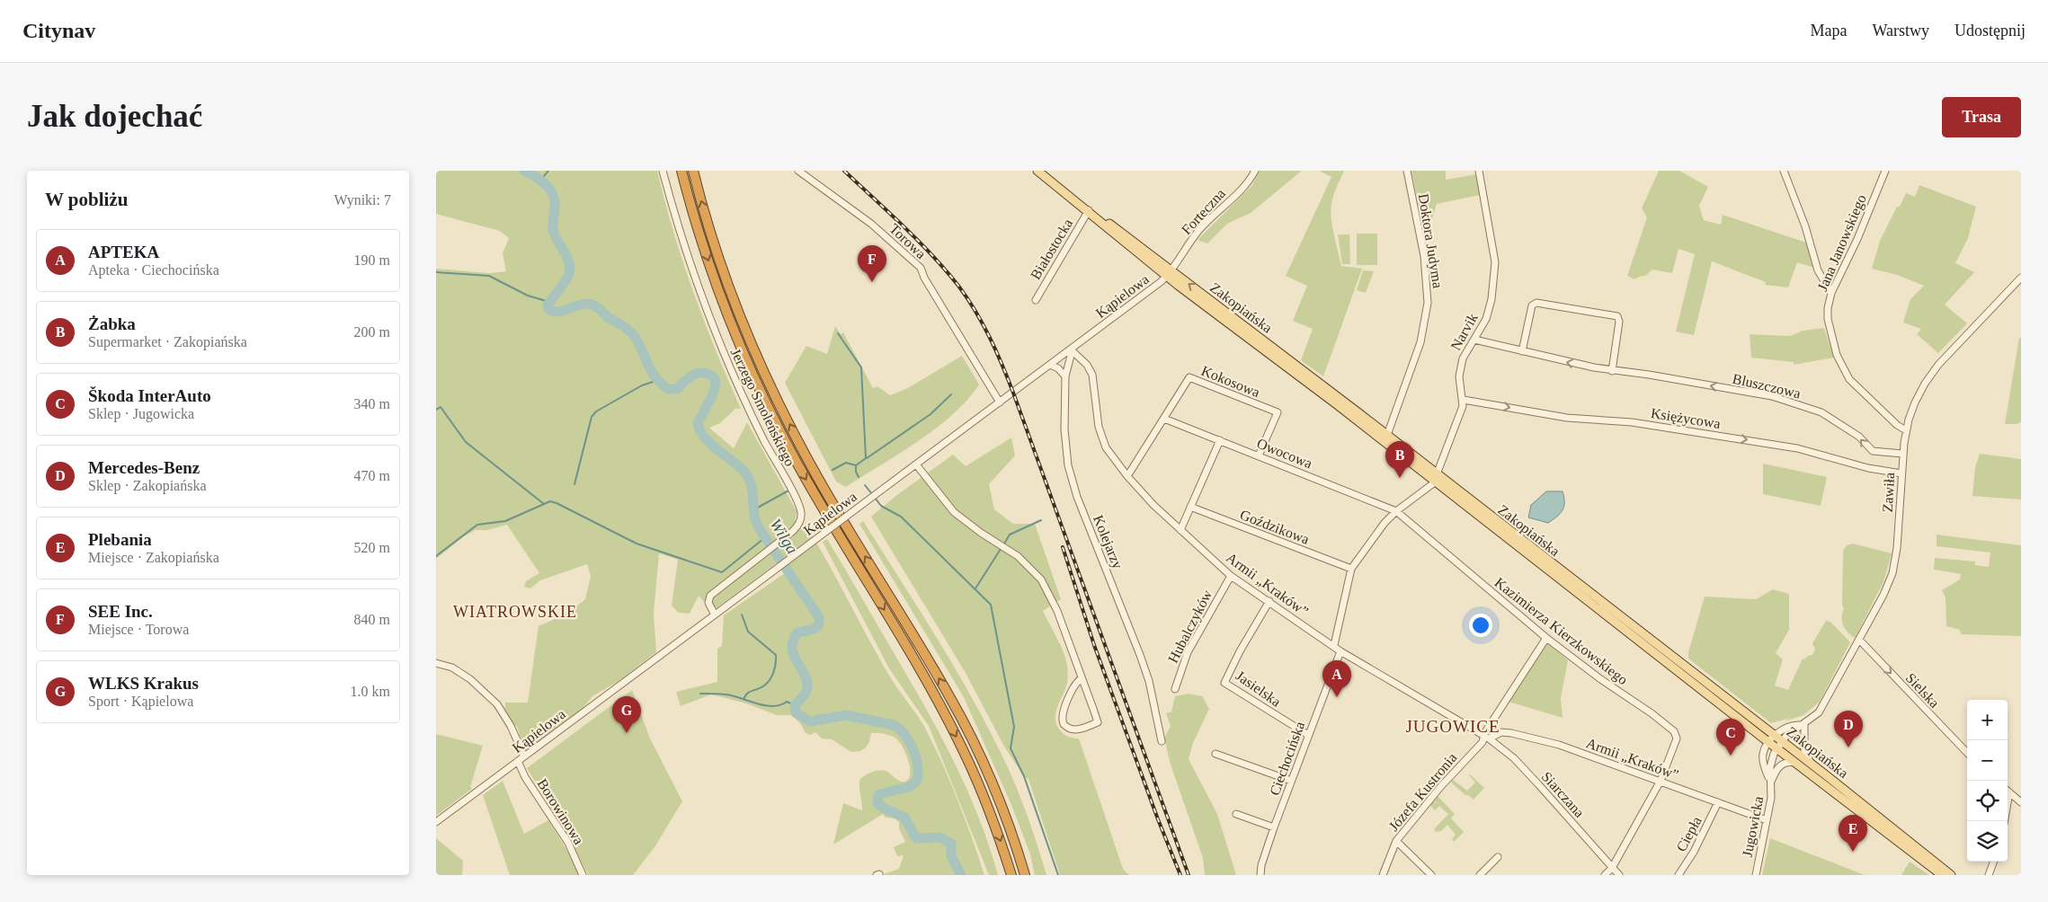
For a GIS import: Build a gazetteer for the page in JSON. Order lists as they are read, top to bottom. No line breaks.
{"streets":{"main road":["Zakopiańska"],"street":["Forteczna","Torowa","Doktora Judyma","Jana Janowskiego","Białostocka","Kąpielowa","Narvik","Kokosowa","Bluszczowa","Jerzego Smoleńskiego","Księżycowa","Owocowa","Zawiła","Goździkowa","Kolejarzy","Armii „Kraków”","Hubalczyków","Kazimierza Kierzkowskiego","Jasielska","Sielska","Ciechocińska","Józefa Kustronia","Siarczana","Borowinowa","Jugowicka","Ciepła"]},"crossings":[["Forteczna","Kąpielowa"],["Forteczna","Zakopiańska"],["Torowa","Kąpielowa"],["Doktora Judyma","Zakopiańska"],["Jana Janowskiego","Zawiła"],["Białostocka","Zakopiańska"],["Kąpielowa","Zakopiańska"],["Kąpielowa","Jerzego Smoleńskiego"],["Kąpielowa","Kolejarzy"],["Kąpielowa","Armii „Kraków”"],["Kąpielowa","Borowinowa"],["Zakopiańska","Narvik"],["Zakopiańska","Zawiła"],["Zakopiańska","Jugowicka"],["Narvik","Bluszczowa"],["Narvik","Księżycowa"],["Kokosowa","Owocowa"],["Kokosowa","Armii „Kraków”"],["Bluszczowa","Zawiła"],["Księżycowa","Zawiła"],["Owocowa","Kazimierza Kierzkowskiego"],["Zawiła","Sielska"],["Zawiła","Jugowicka"],["Kolejarzy","Armii „Kraków”"],["Armii „Kraków”","Hubalczyków"],["Armii „Kraków”","Kazimierza Kierzkowskiego"],["Armii „Kraków”","Jasielska"],["Armii „Kraków”","Ciechocińska"],["Armii „Kraków”","Józefa Kustronia"],["Armii „Kraków”","Siarczana"],["Armii „Kraków”","Jugowicka"],["Armii „Kraków”","Ciepła"],["Kazimierza Kierzkowskiego","Józefa Kustronia"],["Kazimierza Kierzkowskiego","Siarczana"],["Jasielska","Ciechocińska"],["Józefa Kustronia","Siarczana"]],"one_way":["Bluszczowa","Księżycowa","Sielska"],"districts":["WIATROWSKIE","JUGOWICE"],"water":["Wilga"],"page":{"header":"Citynav","nav":["Mapa","Warstwy","Udostępnij"],"buttons":"Trasa","title":"Jak dojechać","heading":["W pobliżu","Wyniki: 7"],"list":[{"mark":"A","name":"APTEKA","note":"Apteka · Ciechocińska","value":"190 m"},{"mark":"B","name":"Żabka","note":"Supermarket · Zakopiańska","value":"200 m"},{"mark":"C","name":"Škoda InterAuto","note":"Sklep · Jugowicka","value":"340 m"},{"mark":"D","name":"Mercedes-Benz","note":"Sklep · Zakopiańska","value":"470 m"},{"mark":"E","name":"Plebania","note":"Miejsce · Zakopiańska","value":"520 m"},{"mark":"F","name":"SEE Inc.","note":"Miejsce · Torowa","value":"840 m"},{"mark":"G","name":"WLKS Krakus","note":"Sport · Kąpielowa","value":"1.0 km"}],"pins":["F","B","A","G","D","C","E"],"map_buttons":["+","−"]}}
